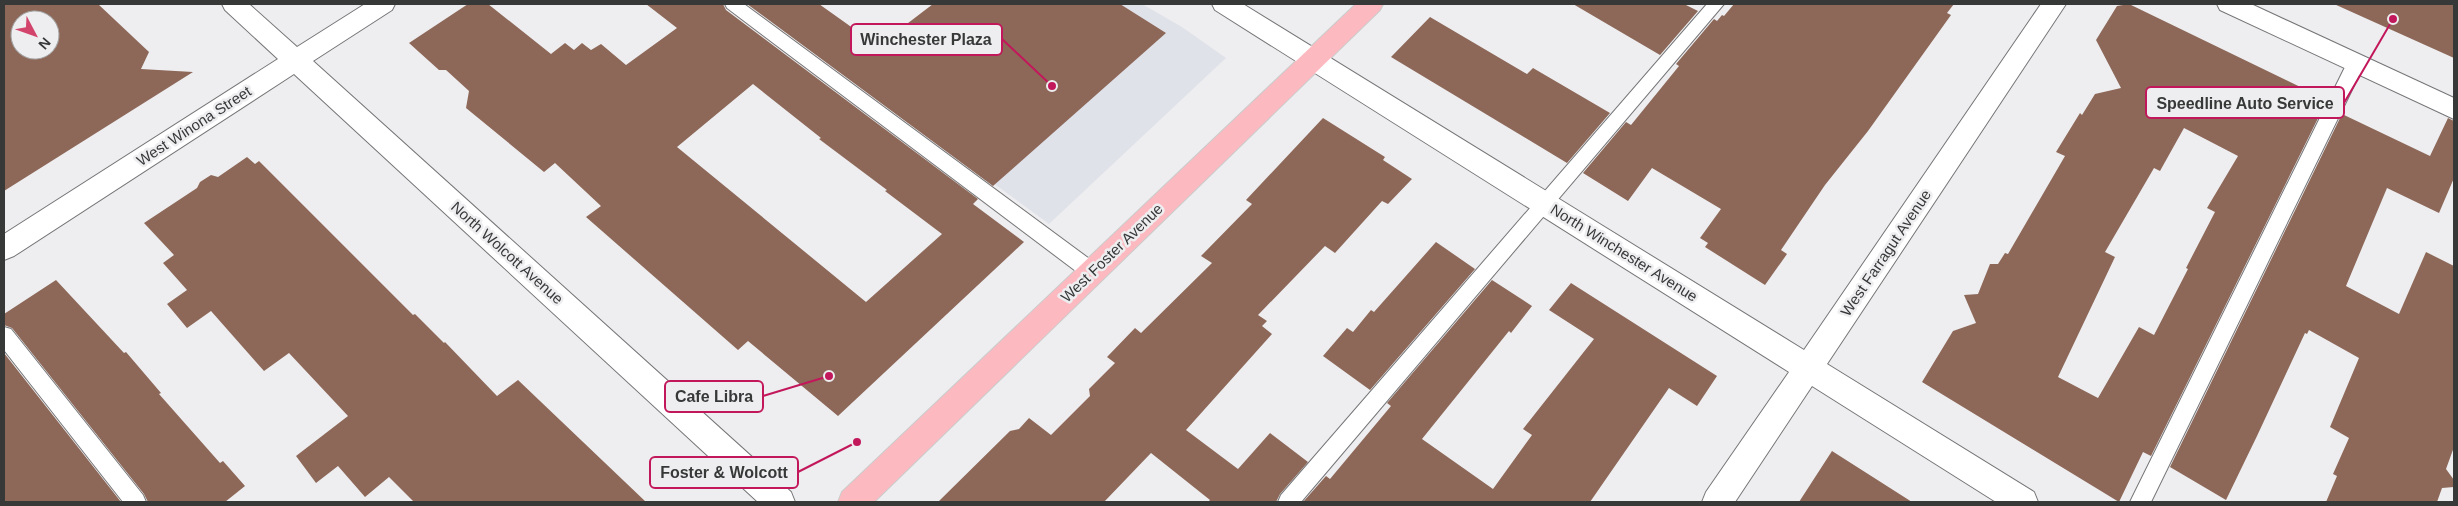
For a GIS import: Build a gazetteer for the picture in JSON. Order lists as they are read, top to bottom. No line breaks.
{"streets":{"main road":["West Foster Avenue"],"street":["West Winona Street","North Wolcott Avenue","North Winchester Avenue","West Farragut Avenue"]},"crossings":[["West Winona Street","North Wolcott Avenue"],["West Foster Avenue","North Winchester Avenue"],["North Winchester Avenue","West Farragut Avenue"]],"places":["Speedline Auto Service","Winchester Plaza","Cafe Libra","Foster & Wolcott"],"north":"bottom right"}
